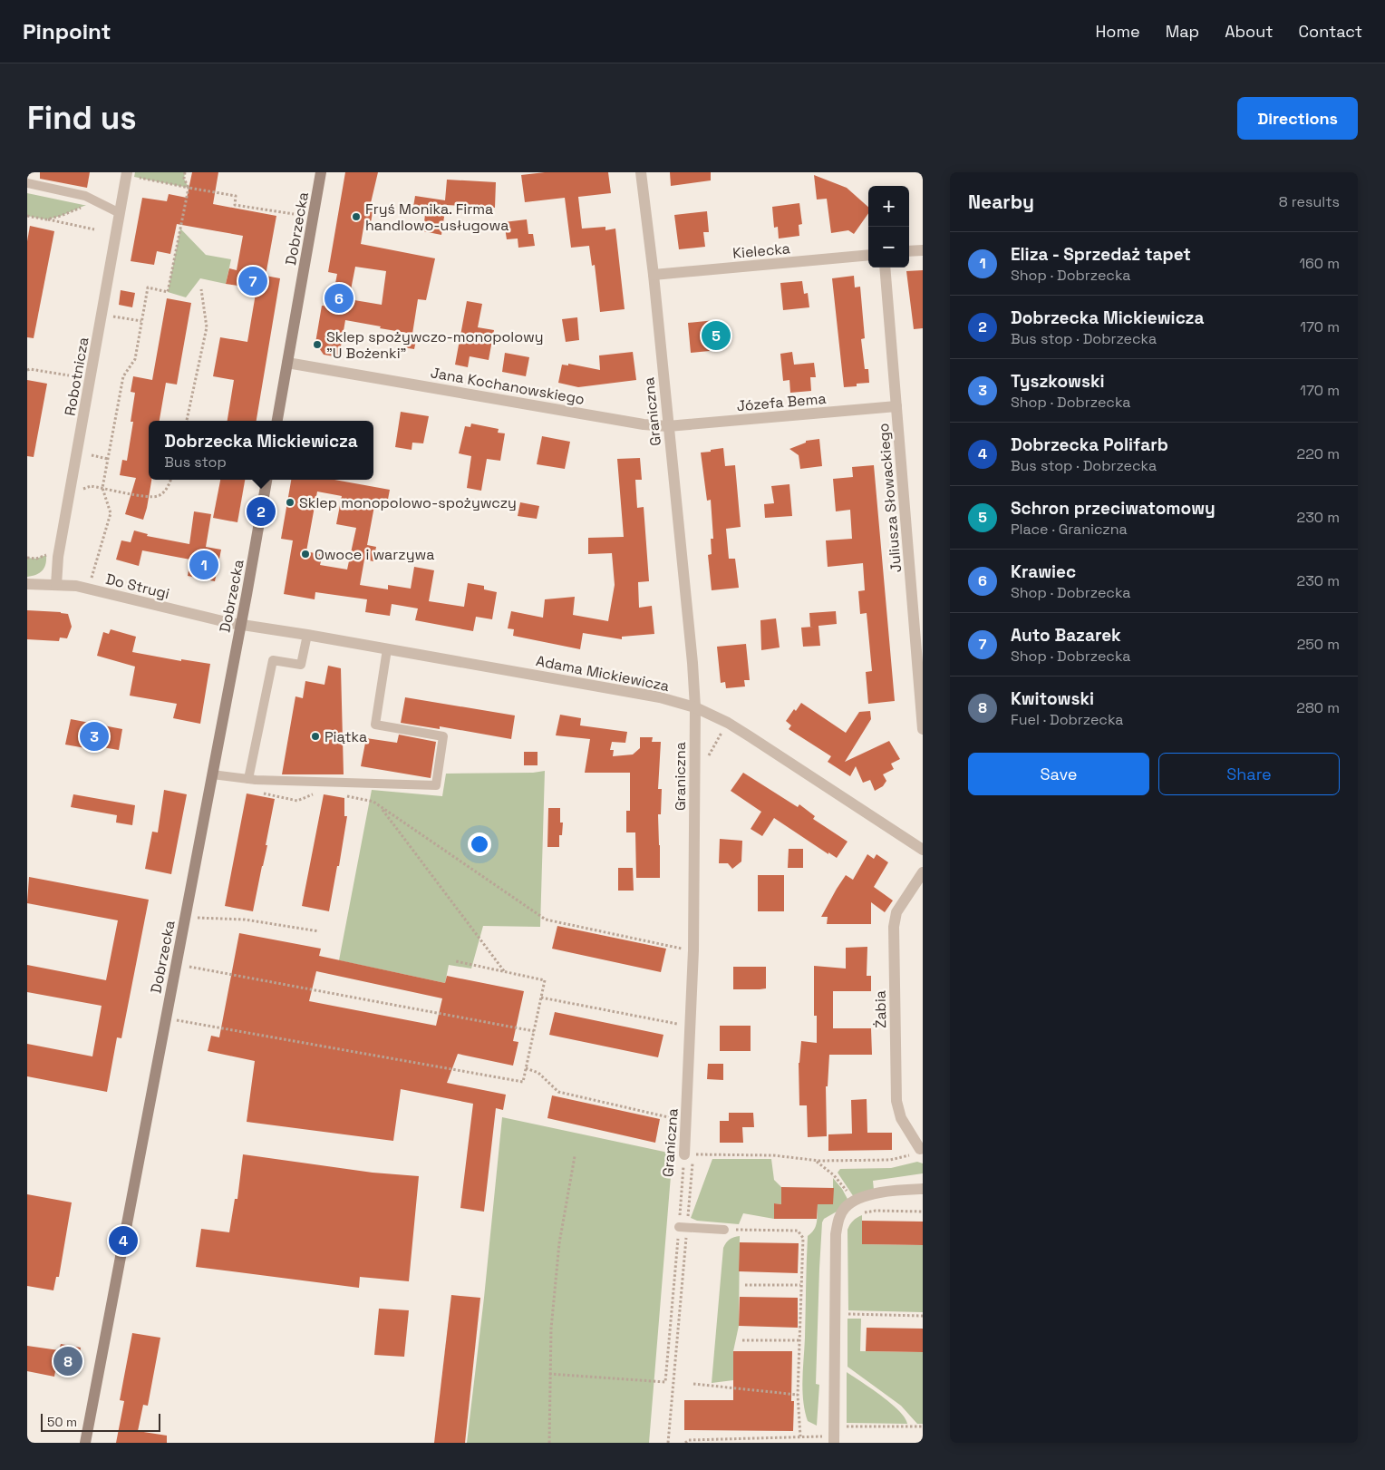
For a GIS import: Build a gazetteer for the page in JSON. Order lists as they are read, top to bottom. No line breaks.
{"streets":{"street":["Dobrzecka","Kielecka","Robotnicza","Jana Kochanowskiego","Józefa Bema","Graniczna","Juliusza Słowackiego","Do Strugi","Adama Mickiewicza","Żabia"]},"crossings":[["Dobrzecka","Jana Kochanowskiego"],["Dobrzecka","Do Strugi"],["Dobrzecka","Adama Mickiewicza"],["Kielecka","Graniczna"],["Robotnicza","Do Strugi"],["Jana Kochanowskiego","Józefa Bema"],["Jana Kochanowskiego","Graniczna"],["Józefa Bema","Graniczna"],["Józefa Bema","Juliusza Słowackiego"],["Graniczna","Adama Mickiewicza"],["Do Strugi","Adama Mickiewicza"]],"places":["Fryś Monika. Firma handlowo-usługowa","Sklep spożywczo-monopolowy \"U Bożenki\"","Sklep monopolowo-spożywczy","Owoce i warzywa","Piątka"],"scale_bar":"50 m","page":{"header":"Pinpoint","nav":["Home","Map","About","Contact"],"buttons":["Directions",["Save","Share"]],"title":"Find us","heading":["Nearby","8 results"],"map_buttons":["+","−"],"list":[{"mark":"1","name":"Eliza - Sprzedaż tapet","note":"Shop · Dobrzecka","value":"160 m"},{"mark":"2","name":"Dobrzecka Mickiewicza","note":"Bus stop · Dobrzecka","value":"170 m"},{"mark":"3","name":"Tyszkowski","note":"Shop · Dobrzecka","value":"170 m"},{"mark":"4","name":"Dobrzecka Polifarb","note":"Bus stop · Dobrzecka","value":"220 m"},{"mark":"5","name":"Schron przeciwatomowy","note":"Place · Graniczna","value":"230 m"},{"mark":"6","name":"Krawiec","note":"Shop · Dobrzecka","value":"230 m"},{"mark":"7","name":"Auto Bazarek","note":"Shop · Dobrzecka","value":"250 m"},{"mark":"8","name":"Kwitowski","note":"Fuel · Dobrzecka","value":"280 m"}],"pins":["7","6","5","2","1","3","4","8"],"popup":["Dobrzecka Mickiewicza","Bus stop"],"scale":"50 m"}}
